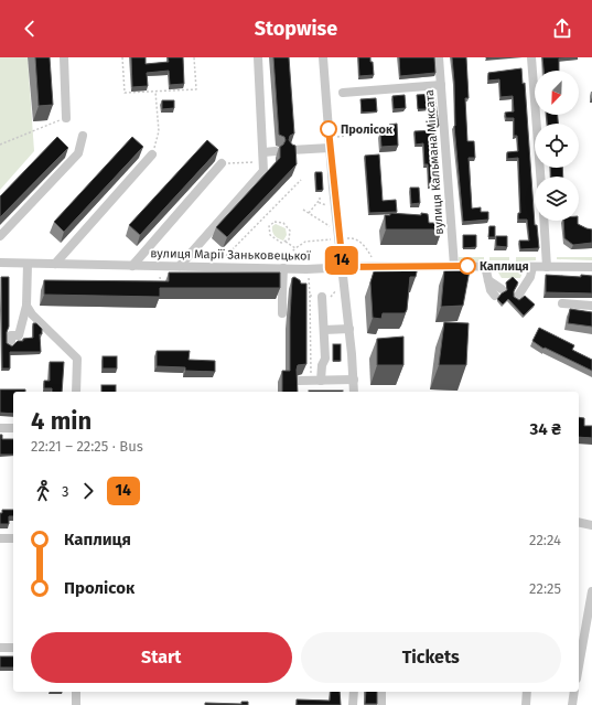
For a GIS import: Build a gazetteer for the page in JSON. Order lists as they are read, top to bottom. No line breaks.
{"streets":{"street":["вулиця Кальмана Міксата","вулиця Марії Заньковецької"]},"crossings":[["вулиця Кальмана Міксата","вулиця Марії Заньковецької"]],"places":["Пролісок","Каплиця"],"lines":["bus line 14"],"north":"bottom left","page":{"header":"Stopwise","on_map":"14","heading":["4 min","22:21 – 22:25 · Bus","34 ₴"],"legs":["3","14"],"list":[{"name":"Каплиця","value":"22:24"},{"name":"Пролісок","value":"22:25"}],"buttons":["Start","Tickets"]}}
